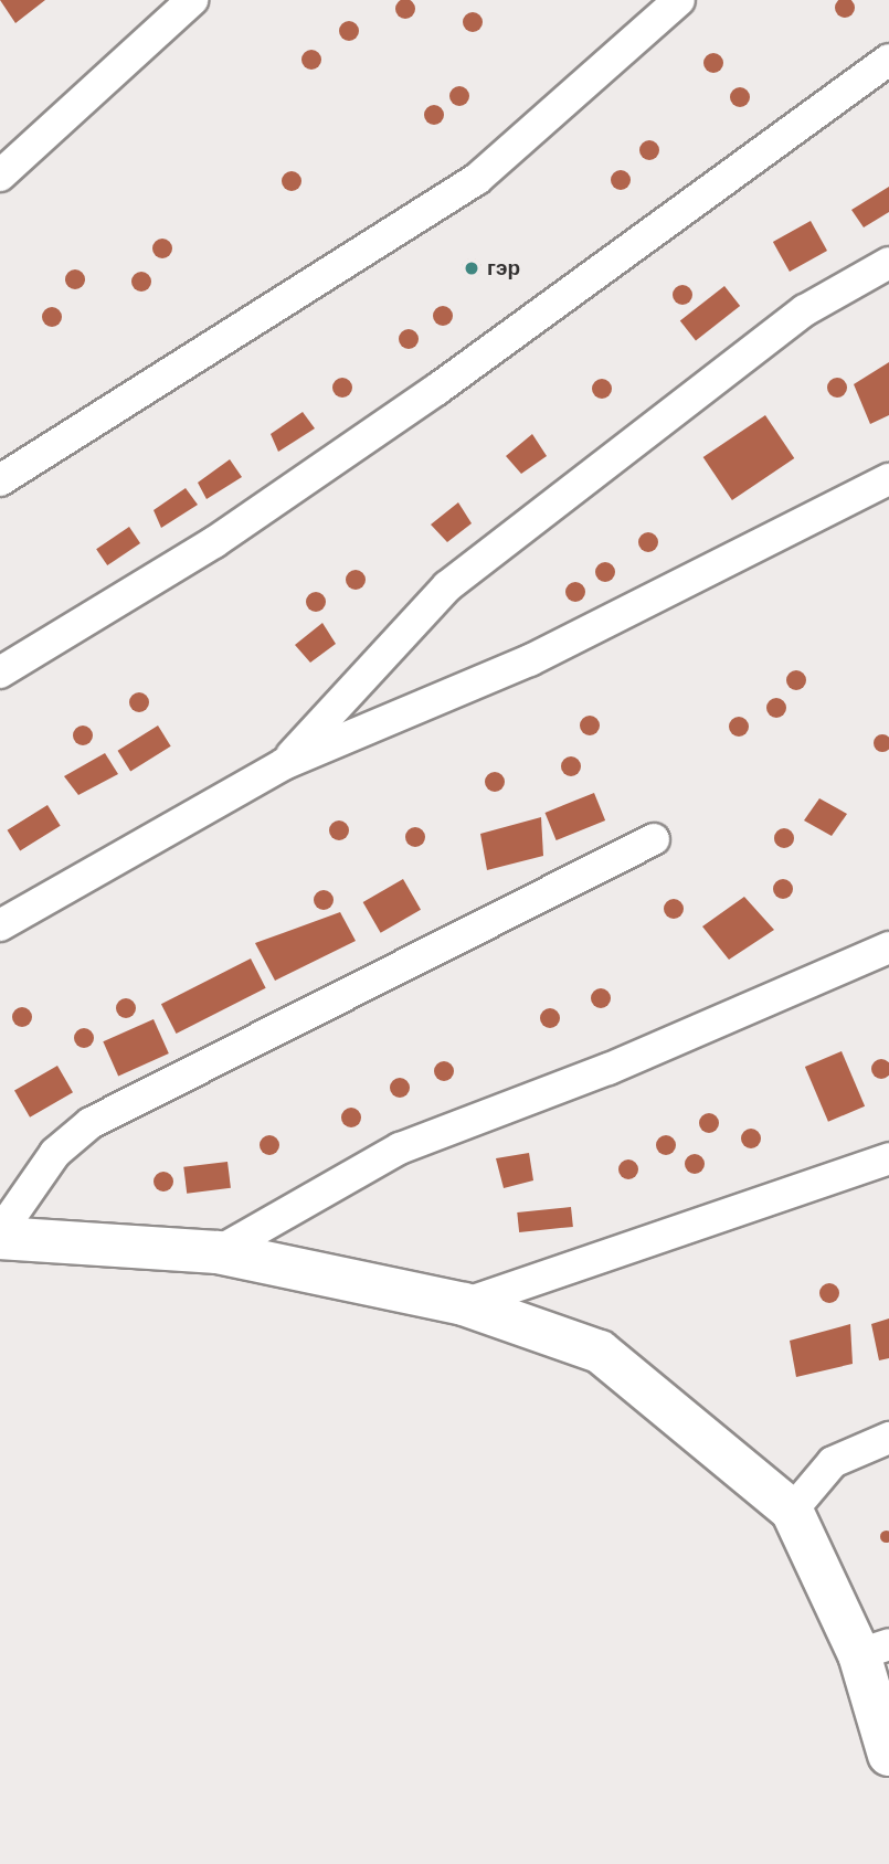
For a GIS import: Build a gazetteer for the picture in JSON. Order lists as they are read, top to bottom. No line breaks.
{"places":["гэр"]}
